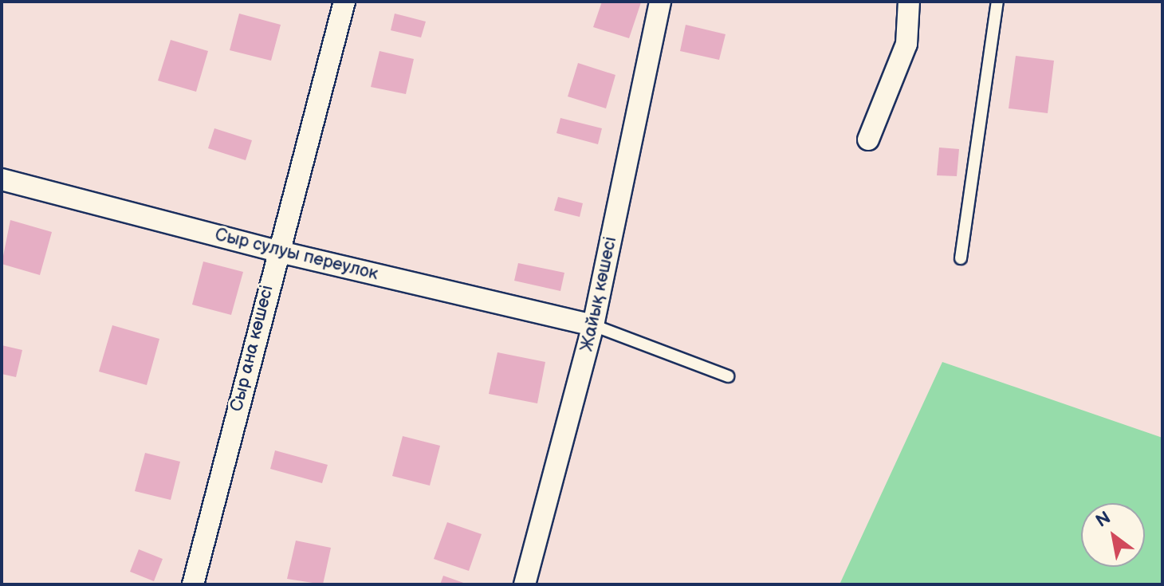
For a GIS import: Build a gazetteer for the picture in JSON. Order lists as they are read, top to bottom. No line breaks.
{"streets":{"street":["Сыр сулуы переулок","Жайық көшесі","Сыр ана көшесі"]},"crossings":[["Сыр сулуы переулок","Жайық көшесі"],["Сыр сулуы переулок","Сыр ана көшесі"]],"north":"top left"}
